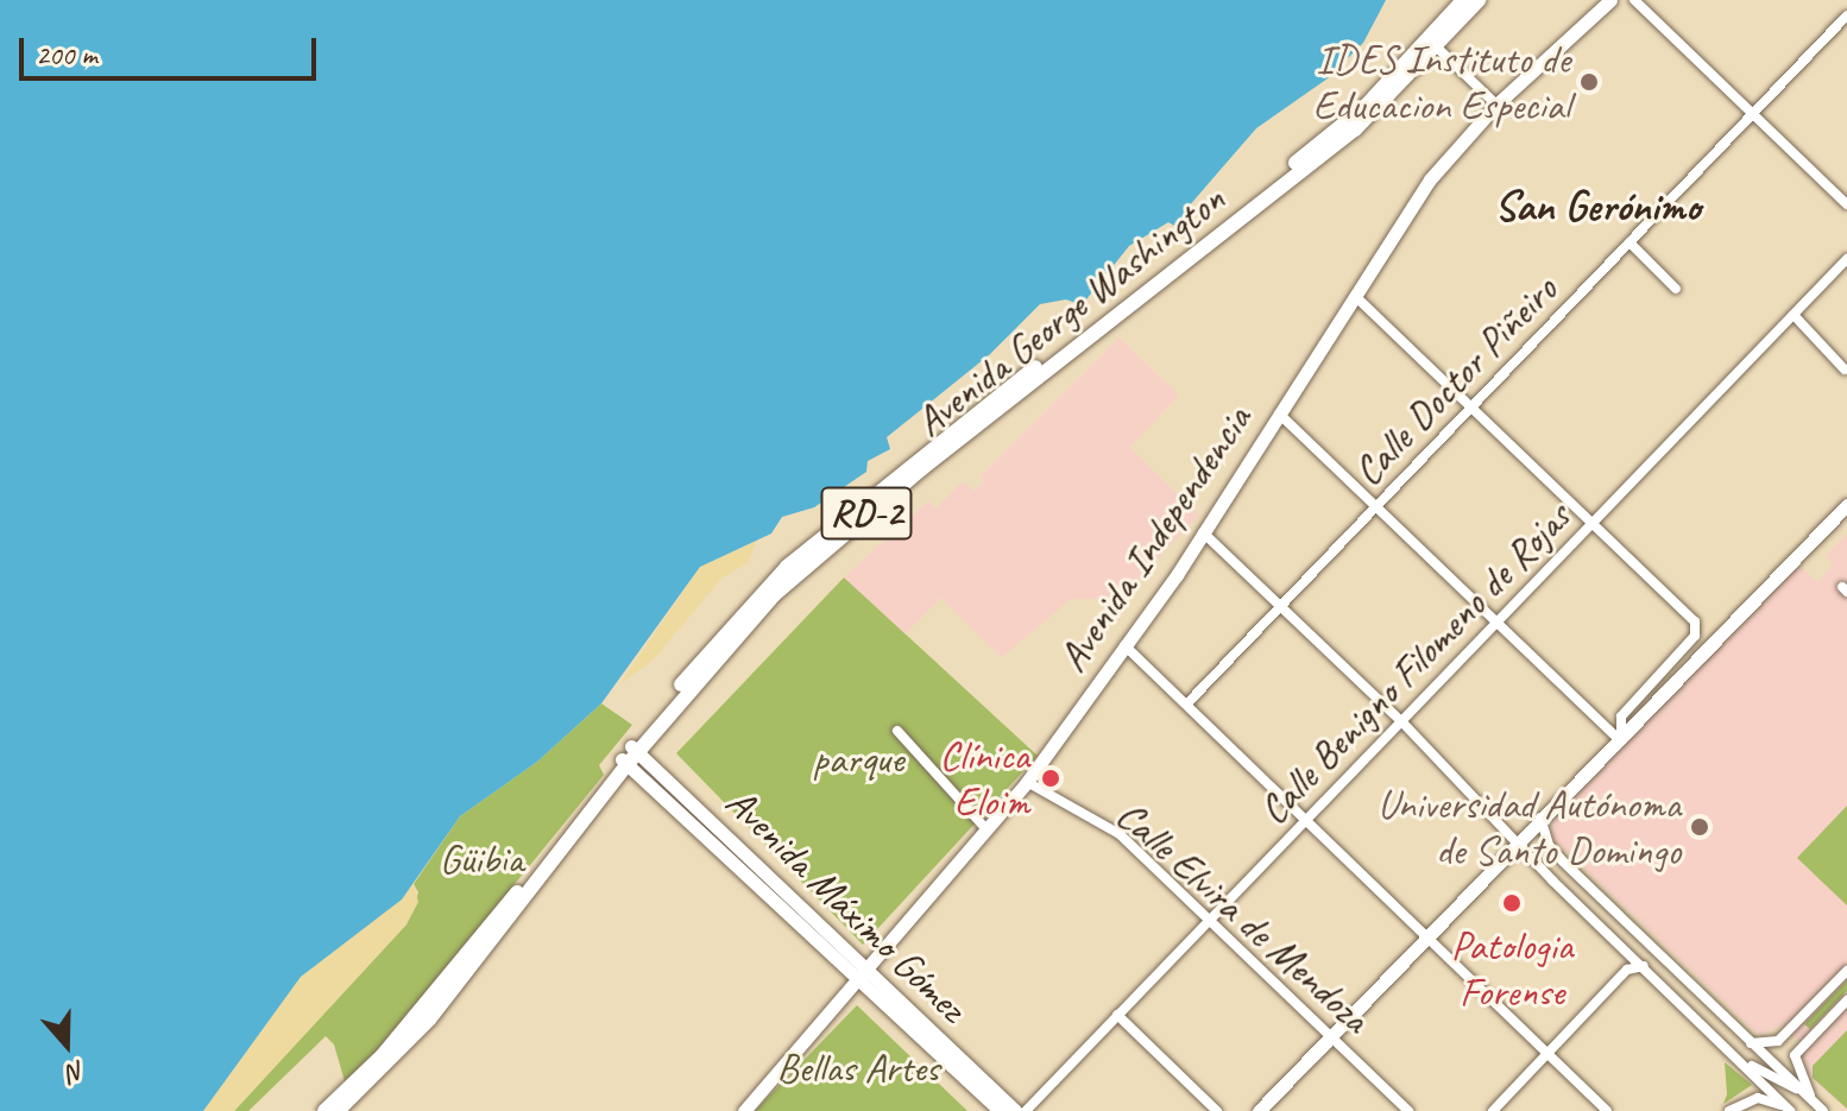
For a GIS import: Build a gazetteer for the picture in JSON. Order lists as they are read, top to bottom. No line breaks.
{"streets":{"highway":["Avenida George Washington","RD-2"],"main road":["Avenida Independencia","Avenida Máximo Gómez"],"street":["Calle Doctor Piñeiro","Calle Benigno Filomeno de Rojas","Calle Elvira de Mendoza"]},"crossings":[["Avenida George Washington","Avenida Máximo Gómez"],["Avenida Independencia","Avenida Máximo Gómez"],["Avenida Independencia","Calle Elvira de Mendoza"],["Calle Benigno Filomeno de Rojas","Calle Elvira de Mendoza"]],"districts":["San Gerónimo"],"parks":["parque","Güibia","Bellas Artes"],"places":["IDES Instituto de Educacion Especial","Clínica Eloim","Universidad Autónoma de Santo Domingo","Patologia Forense"],"scale_bar":"200 m","north":"bottom"}
